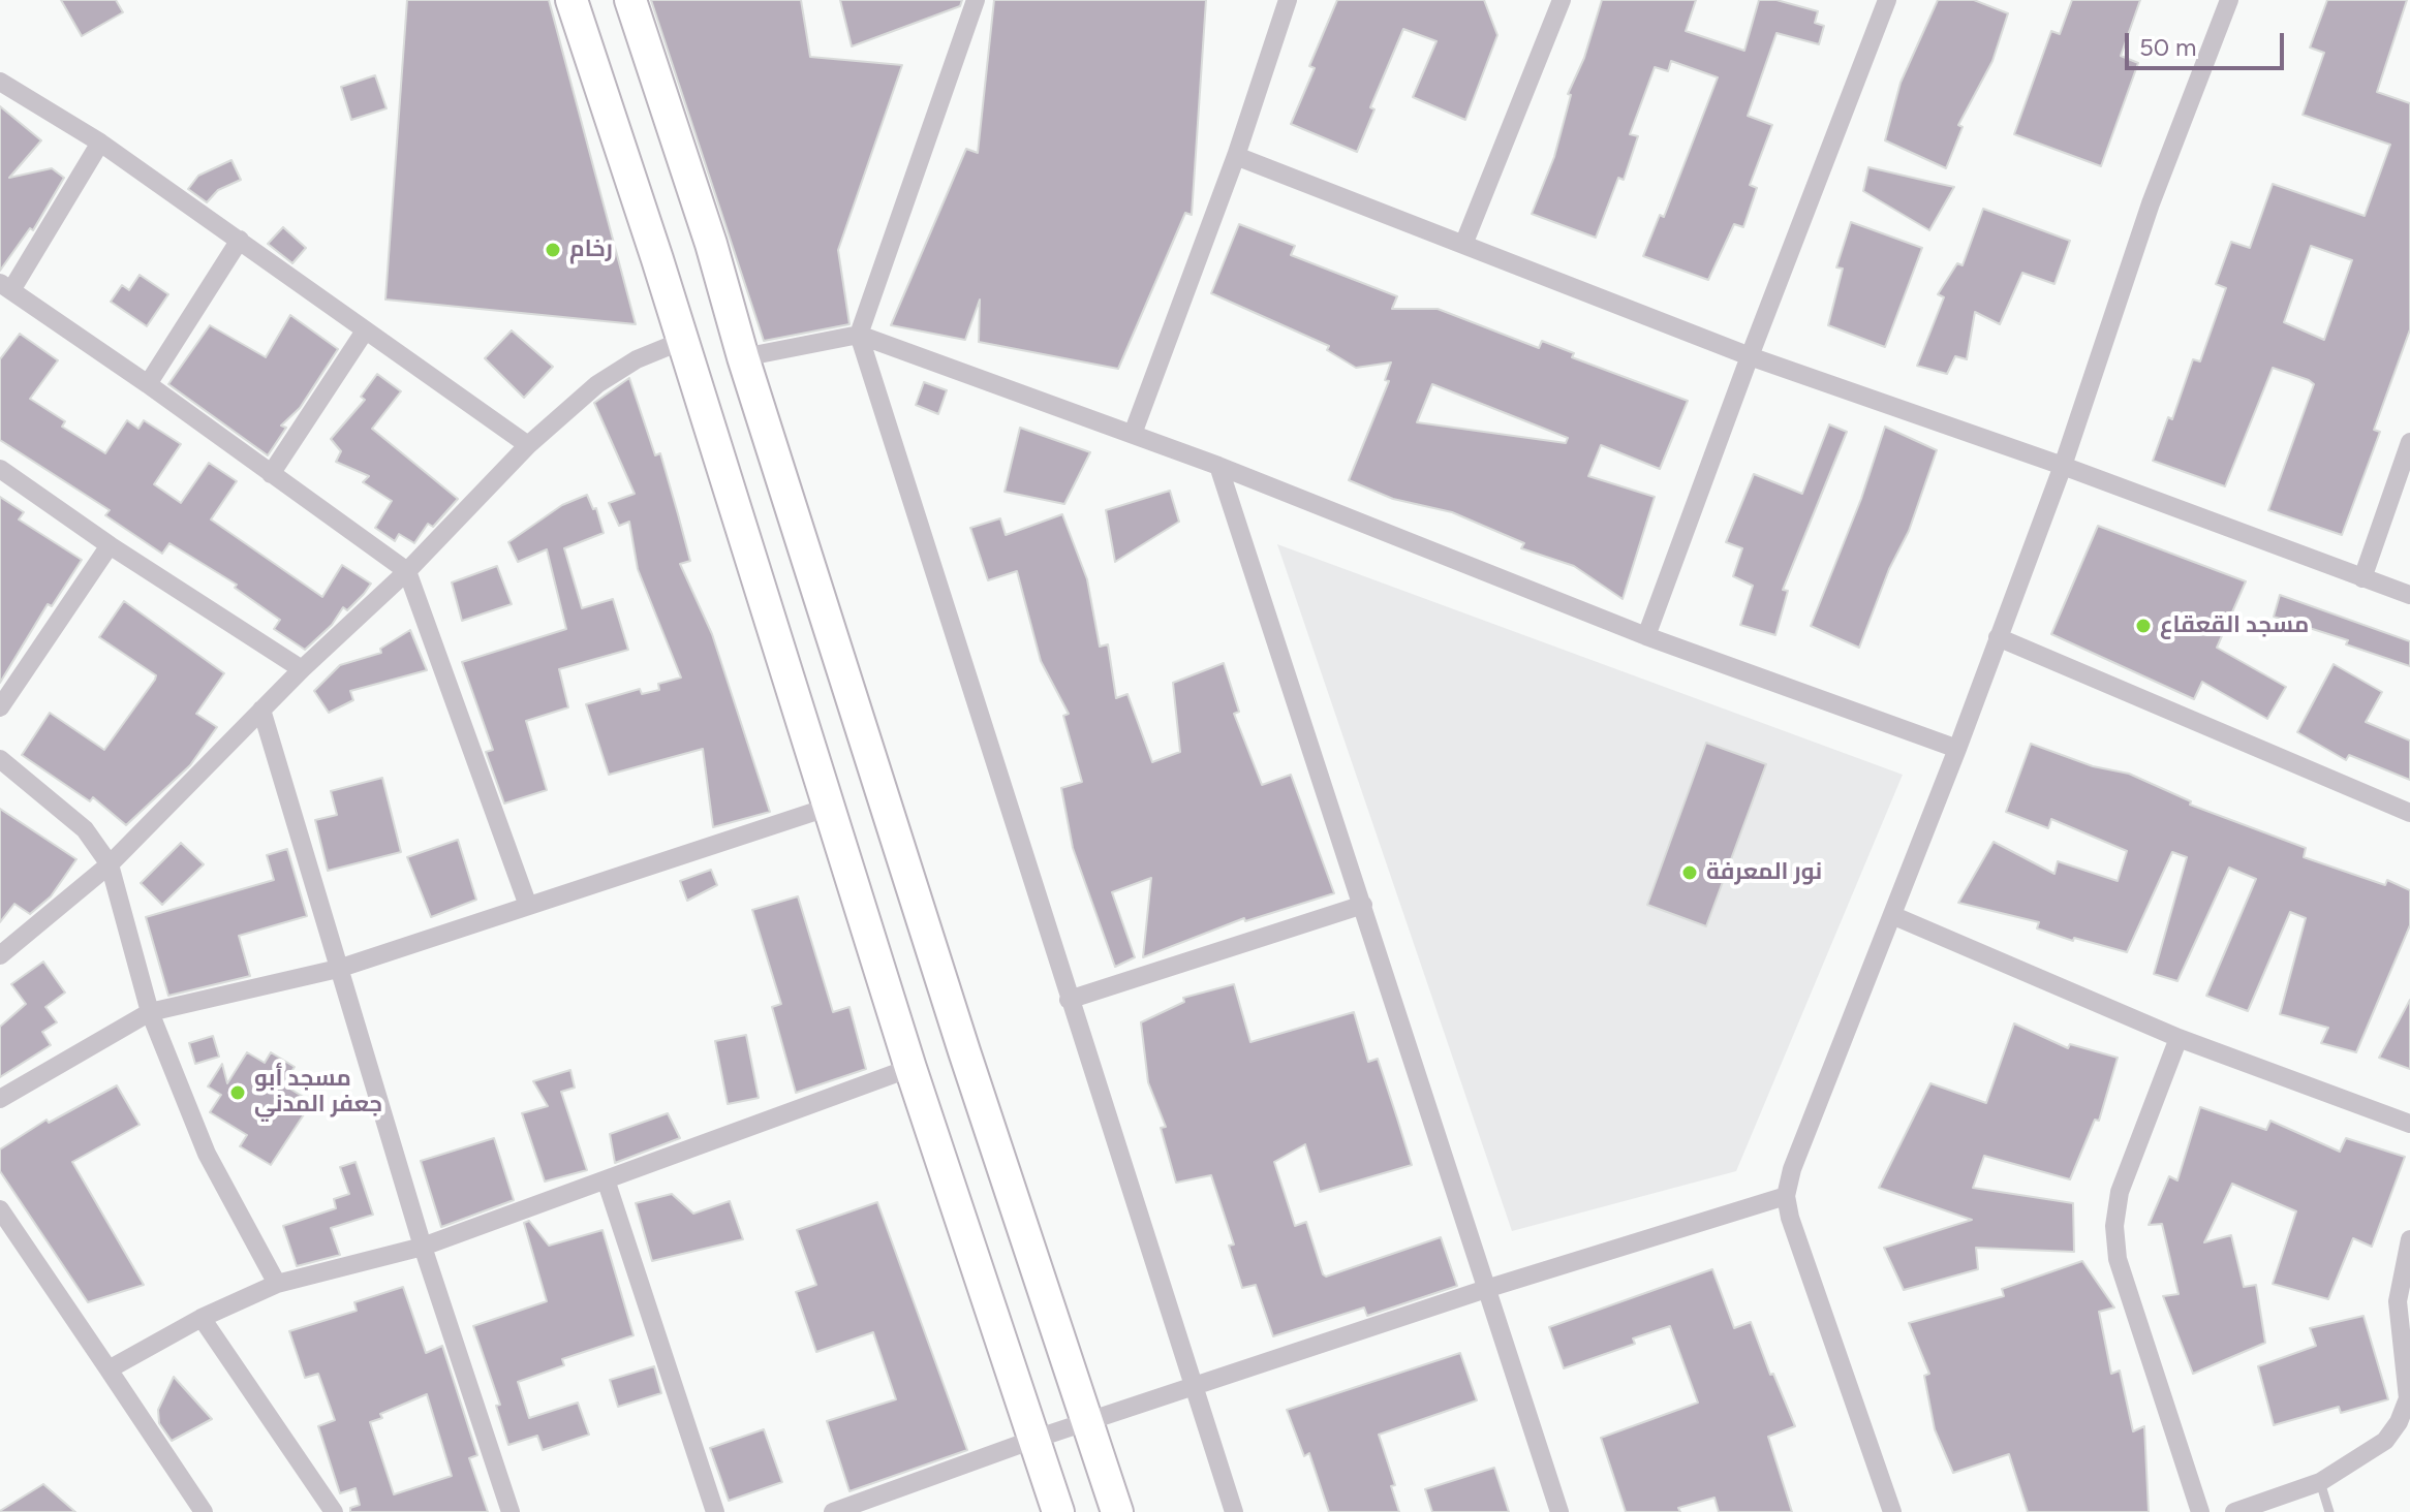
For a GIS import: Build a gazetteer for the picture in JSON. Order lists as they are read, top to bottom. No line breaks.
{"places":["رخام","مسجد القعقاع","نور المعرفة","مسجد أبو جعفر المدني"],"scale_bar":"50 m"}
